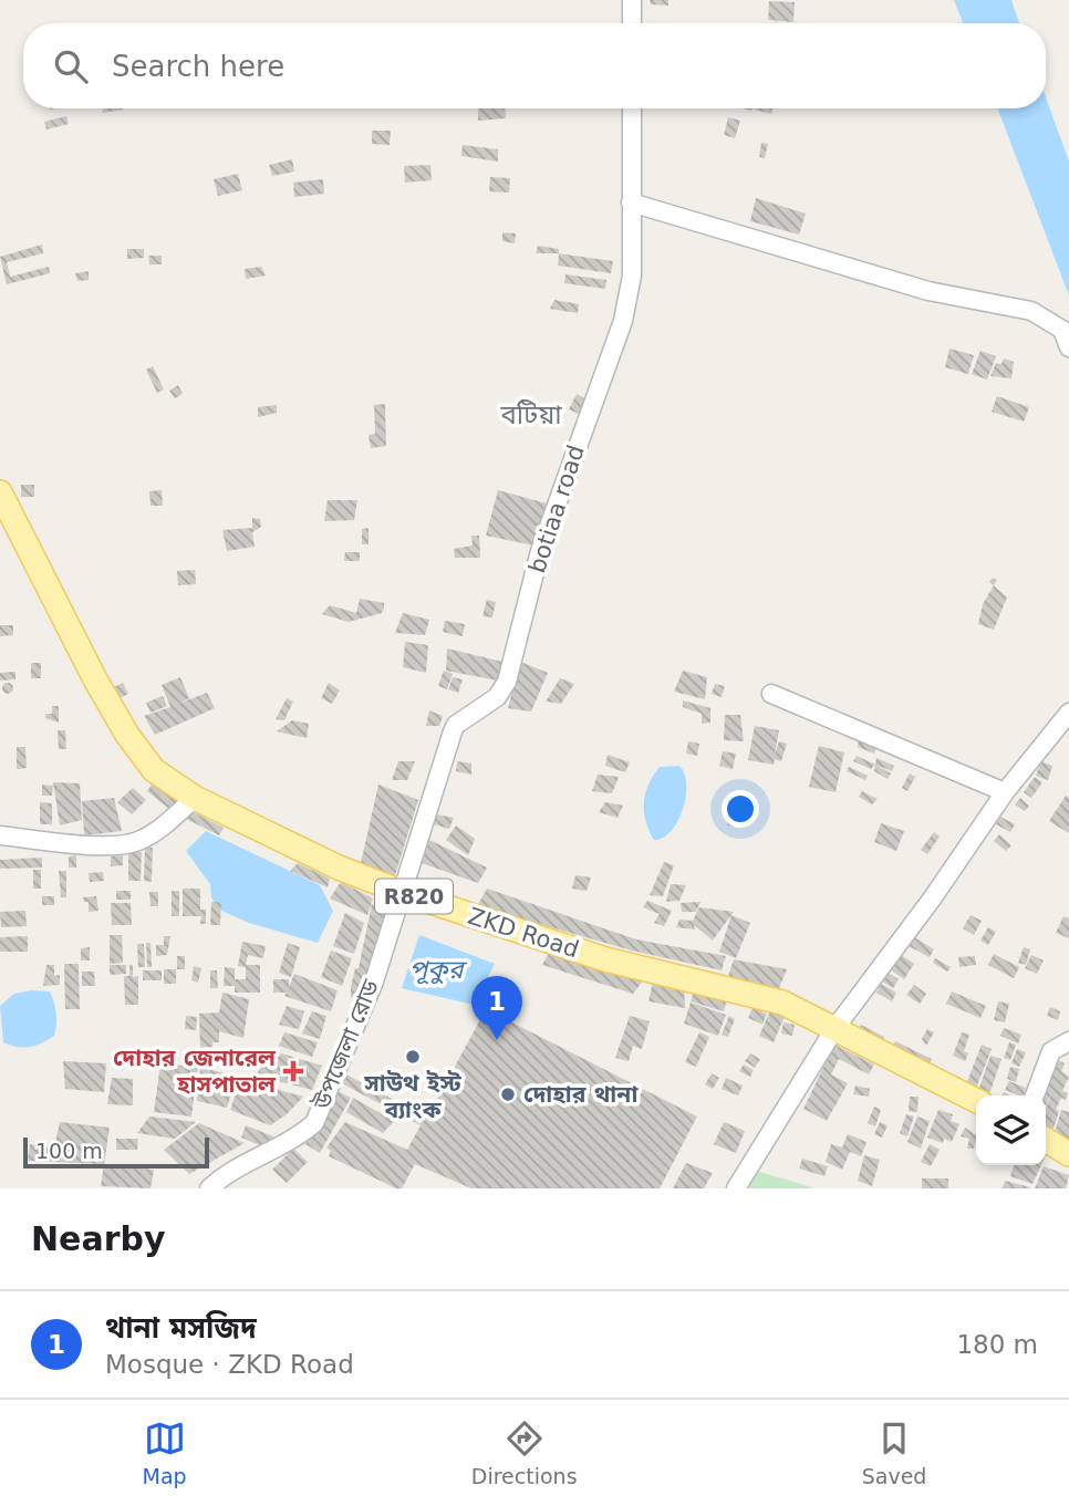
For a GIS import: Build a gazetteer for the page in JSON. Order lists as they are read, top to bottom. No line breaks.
{"streets":{"main road":["R820","ZKD Road"],"street":["botiaa road","উপজেলা রোড"]},"crossings":[["botiaa road","ZKD Road"],["botiaa road","উপজেলা রোড"],["ZKD Road","উপজেলা রোড"]],"districts":["বটিয়া"],"water":["পূকুর"],"places":{"other":["সাউথ ইস্ট ব্যাংক","দোহার থানা"],"health":["দোহার জেনারেল হাসপাতাল"]},"scale_bar":"100 m","page":{"search":"Search here","pins":"1","scale":"100 m","heading":"Nearby","list":[{"mark":"1","name":"থানা মসজিদ","note":"Mosque · ZKD Road","value":"180 m"}],"nav":["Map","Directions","Saved"]}}
